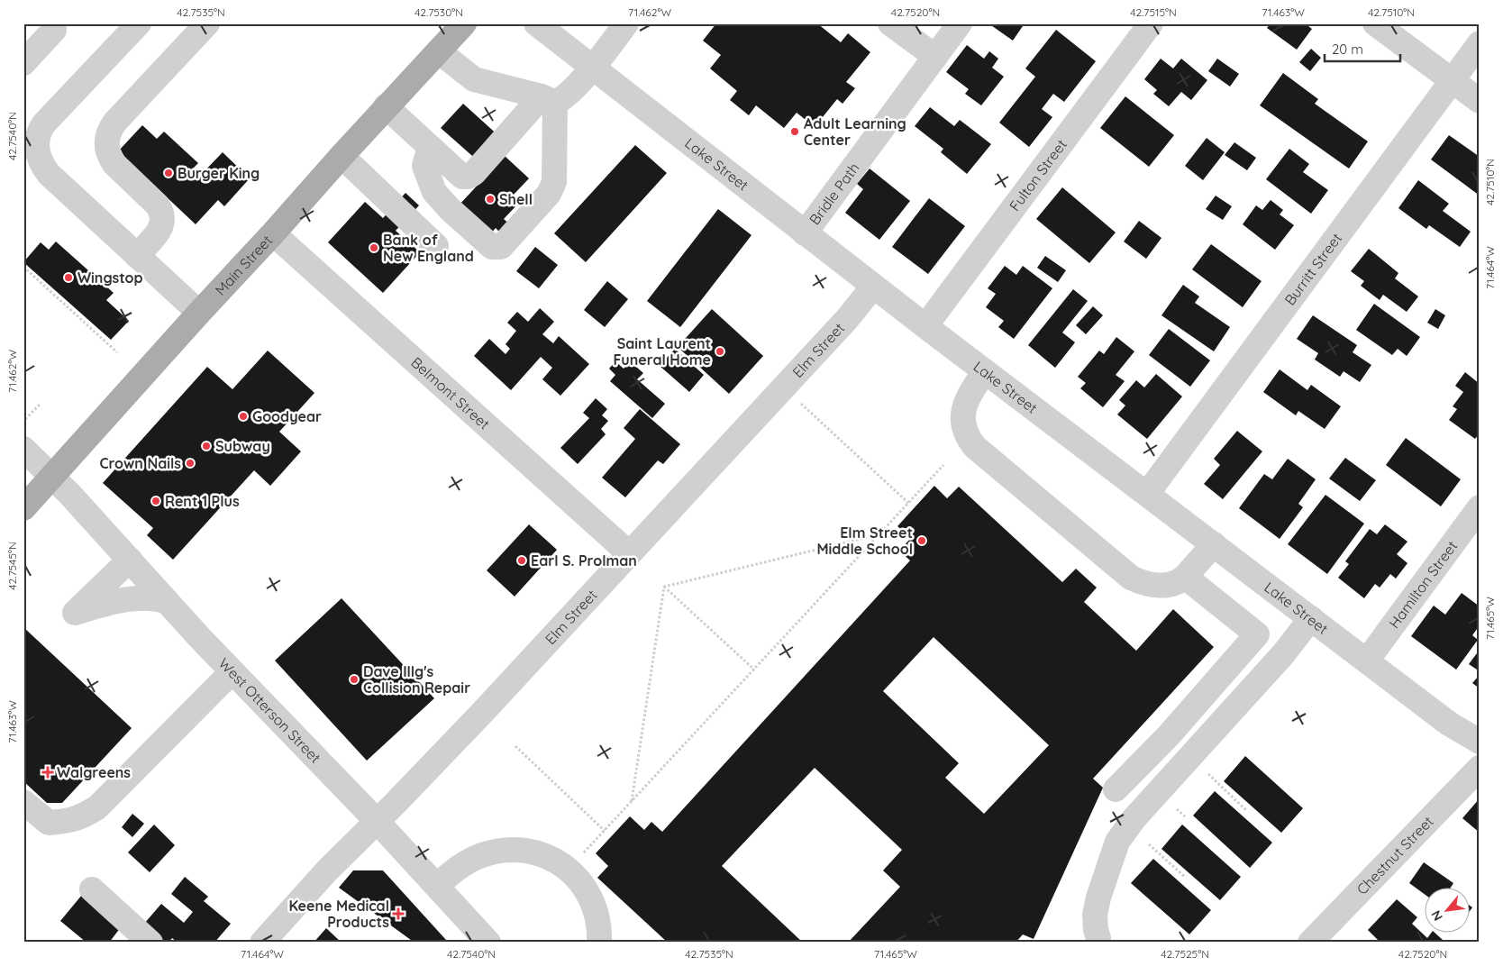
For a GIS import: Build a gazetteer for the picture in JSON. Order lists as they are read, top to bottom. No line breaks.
{"streets":{"main road":["Main Street"],"street":["Lake Street","Fulton Street","Bridle Path","Burritt Street","Elm Street","Belmont Street","Hamilton Street","West Otterson Street","Chestnut Street"]},"crossings":[["Lake Street","Fulton Street"],["Lake Street","Bridle Path"],["Lake Street","Burritt Street"],["Lake Street","Elm Street"],["Lake Street","Hamilton Street"],["Main Street","Belmont Street"],["Main Street","West Otterson Street"],["Elm Street","Belmont Street"],["Elm Street","West Otterson Street"]],"places":{"other":["Adult Learning Center","Burger King","Shell","Bank of New England","Wingstop","Saint Laurent Funeral Home","Goodyear","Subway","Crown Nails","Rent 1 Plus","Elm Street Middle School","Earl S. Prolman","Dave Illg's Collision Repair"],"health":["Walgreens","Keene Medical Products"]},"scale_bar":"20 m","north":"bottom left","coordinates":["42.7535°N","42.7530°N","71.462°W","42.7520°N","42.7515°N","71.463°W","42.7510°N","42.7540°N","71.464°W","42.7545°N","71.465°W","42.7525°N"]}
